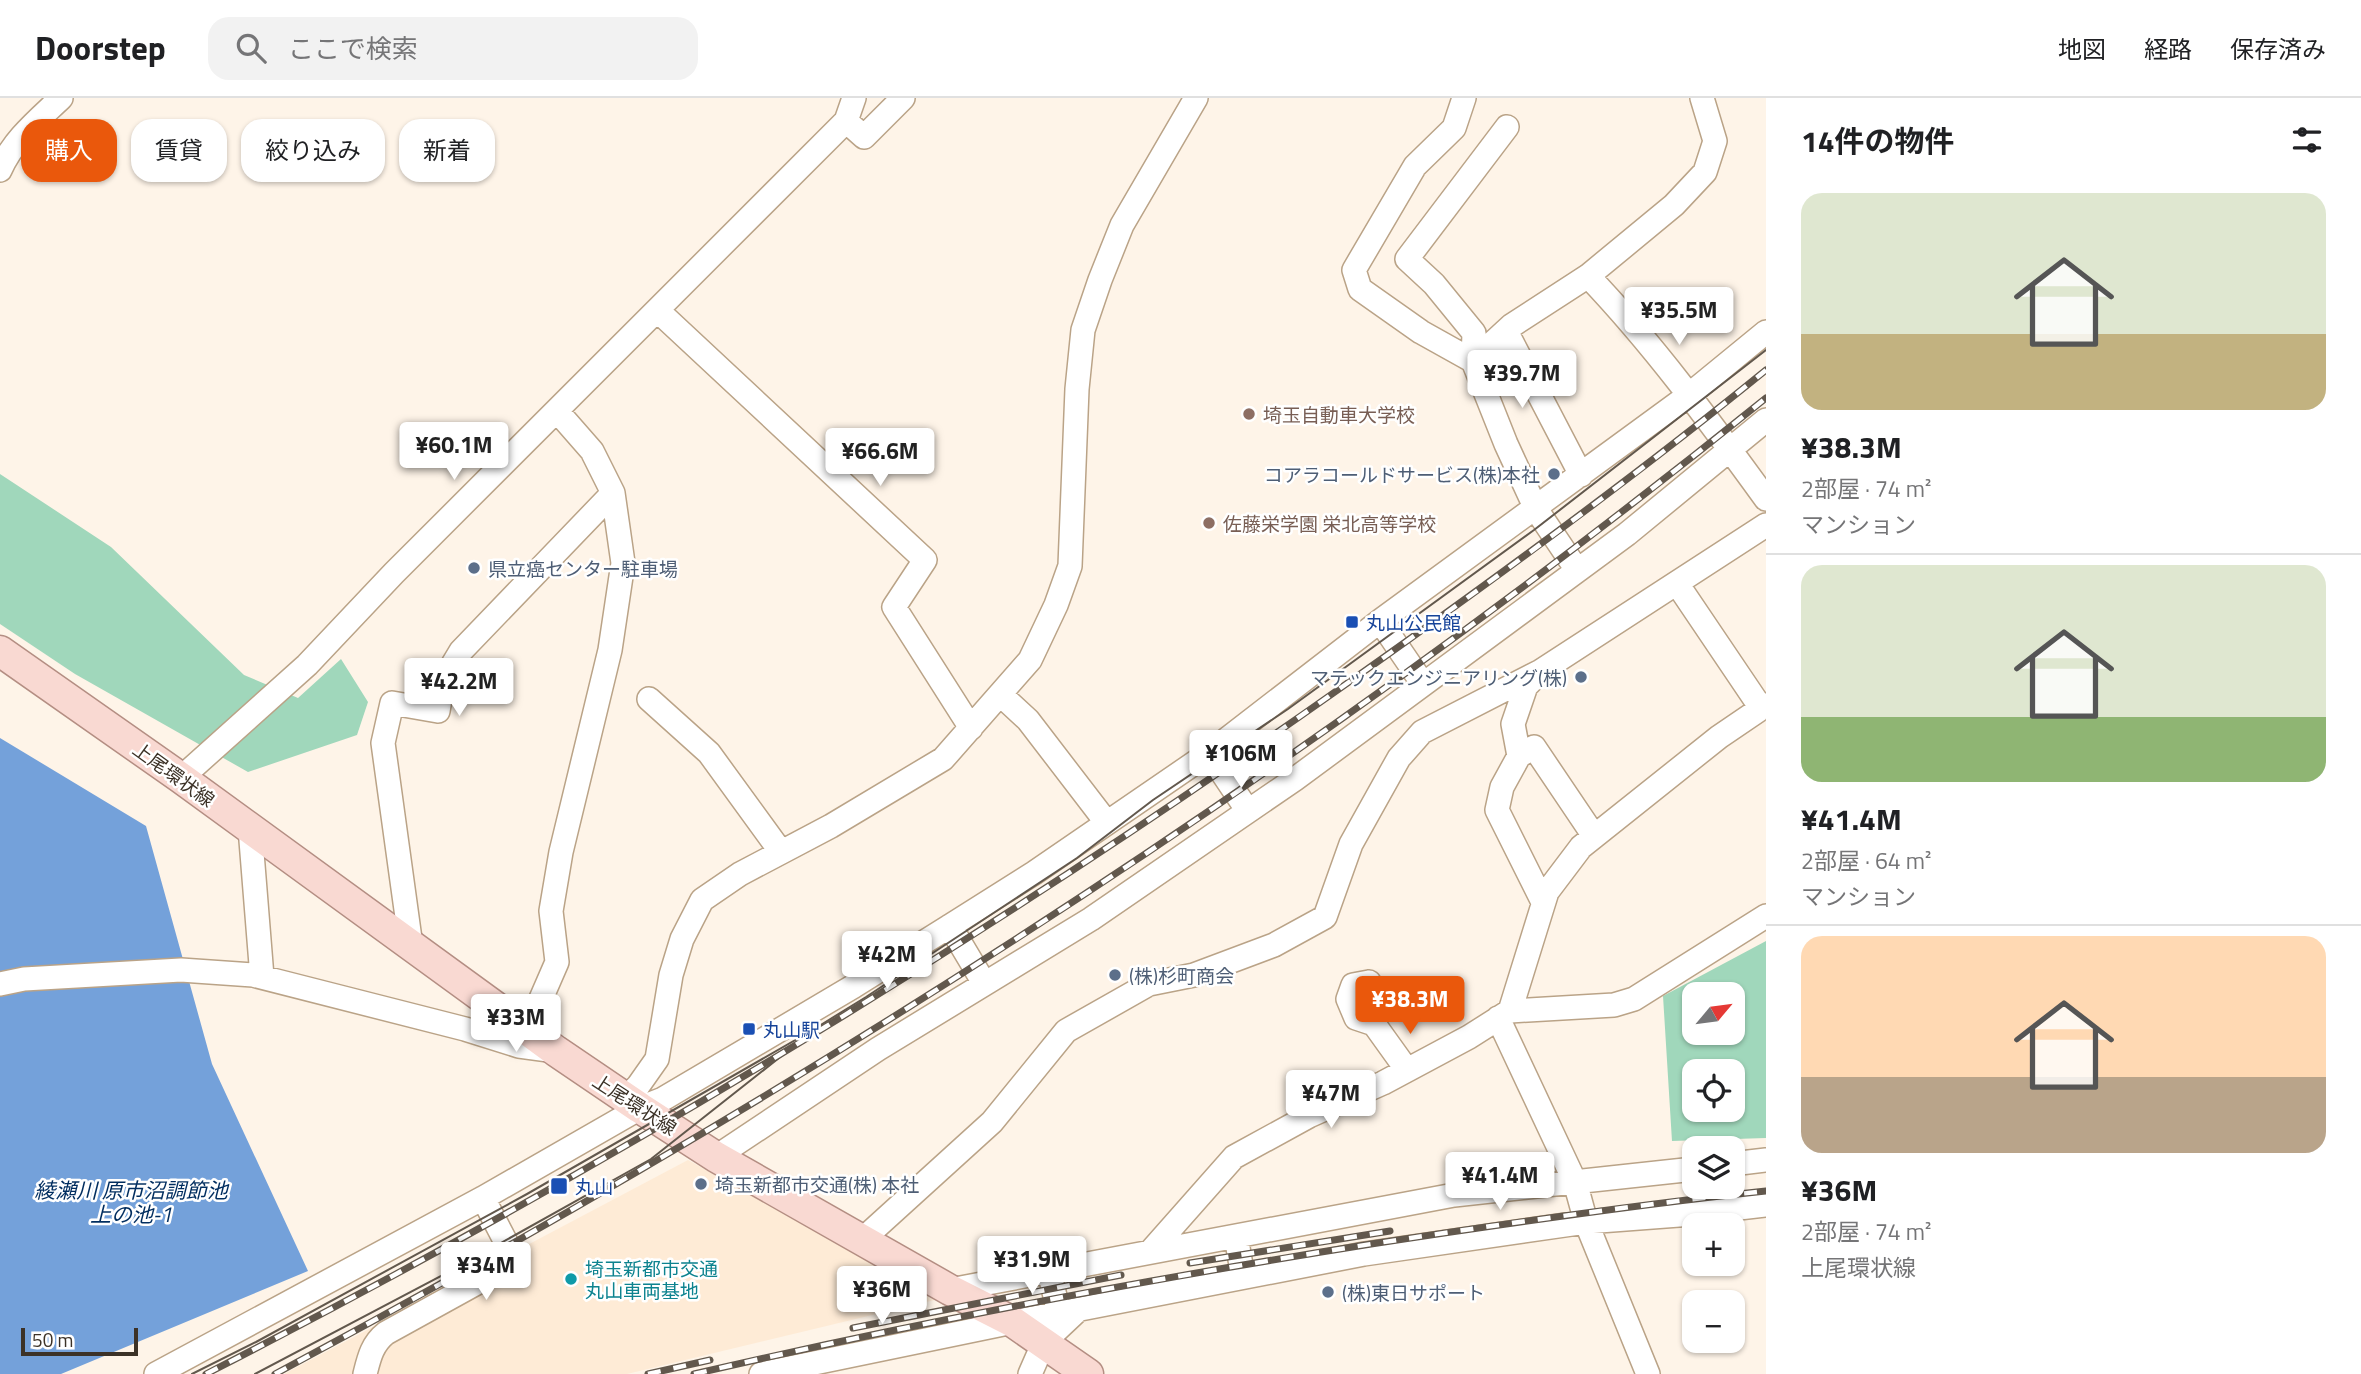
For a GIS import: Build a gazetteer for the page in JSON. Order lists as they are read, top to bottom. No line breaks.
{"streets":{"main road":["上尾環状線"]},"water":["綾瀬川 原市沼調節池 上の池-1"],"places":{"other":["埼玉自動車大学校","コアラコールドサービス(株)本社","佐藤栄学園 栄北高等学校","県立癌センター駐車場","マテックエンジニアリング(株)","(株)杉町商会","埼玉新都市交通(株) 本社","埼玉新都市交通 丸山車両基地","(株)東日サポート"],"transit":["丸山公民館","丸山駅","丸山"]},"scale_bar":"50 m","north":"top right","page":{"header":"Doorstep","search":"ここで検索","nav":["地図","経路","保存済み"],"heading":"14件の物件","chip":["購入","賃貸","絞り込み","新着"],"list":[{"name":"¥38.3M","note":"2部屋 · 74 m² · マンション"},{"name":"¥41.4M","note":"2部屋 · 64 m² · マンション"},{"name":"¥36M","note":"2部屋 · 74 m² · 上尾環状線"}],"price":["¥35.5M","¥39.7M","¥60.1M","¥66.6M","¥42.2M","¥106M","¥42M","¥38.3M","¥33M","¥47M","¥41.4M","¥31.9M","¥34M","¥36M"],"map_buttons":["+","−"],"scale":"50 m"}}
